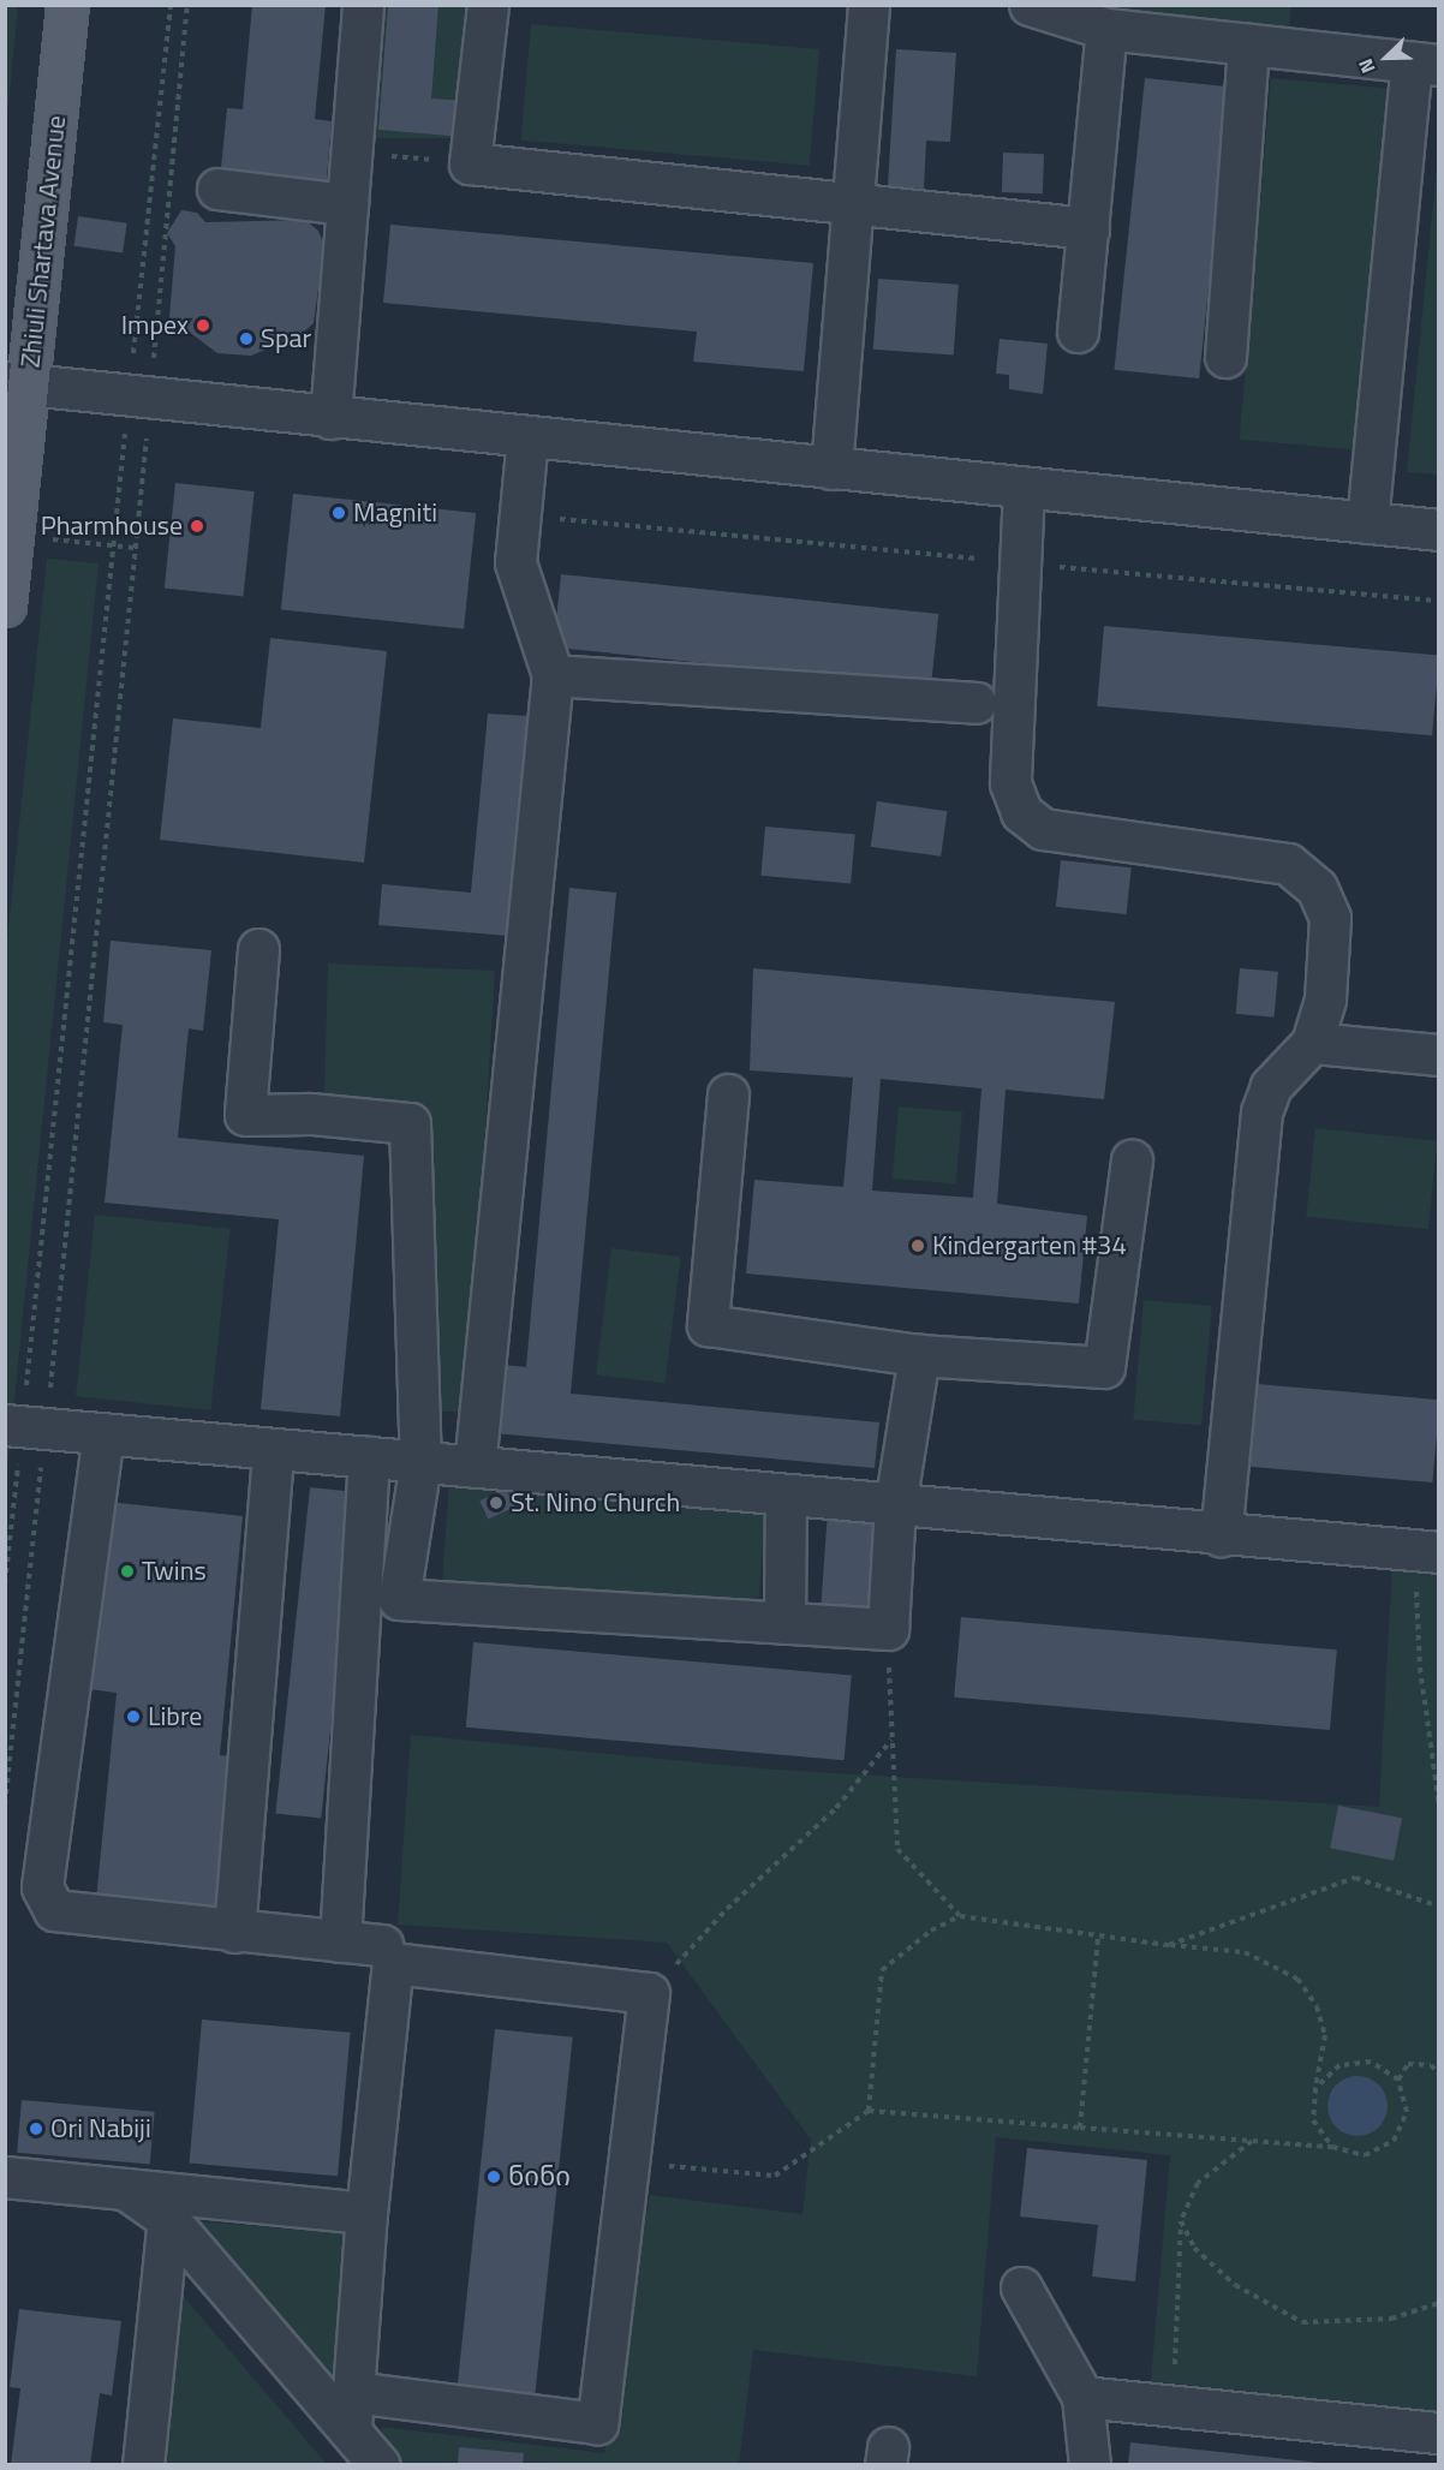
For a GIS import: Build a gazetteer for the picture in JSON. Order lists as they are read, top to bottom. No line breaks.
{"streets":{"main road":["Zhiuli Shartava Avenue"]},"places":["Impex","Spar","Magniti","Pharmhouse","Kindergarten #34","St. Nino Church","Twins","Libre","Ori Nabiji","ნინი"],"north":"bottom left"}
